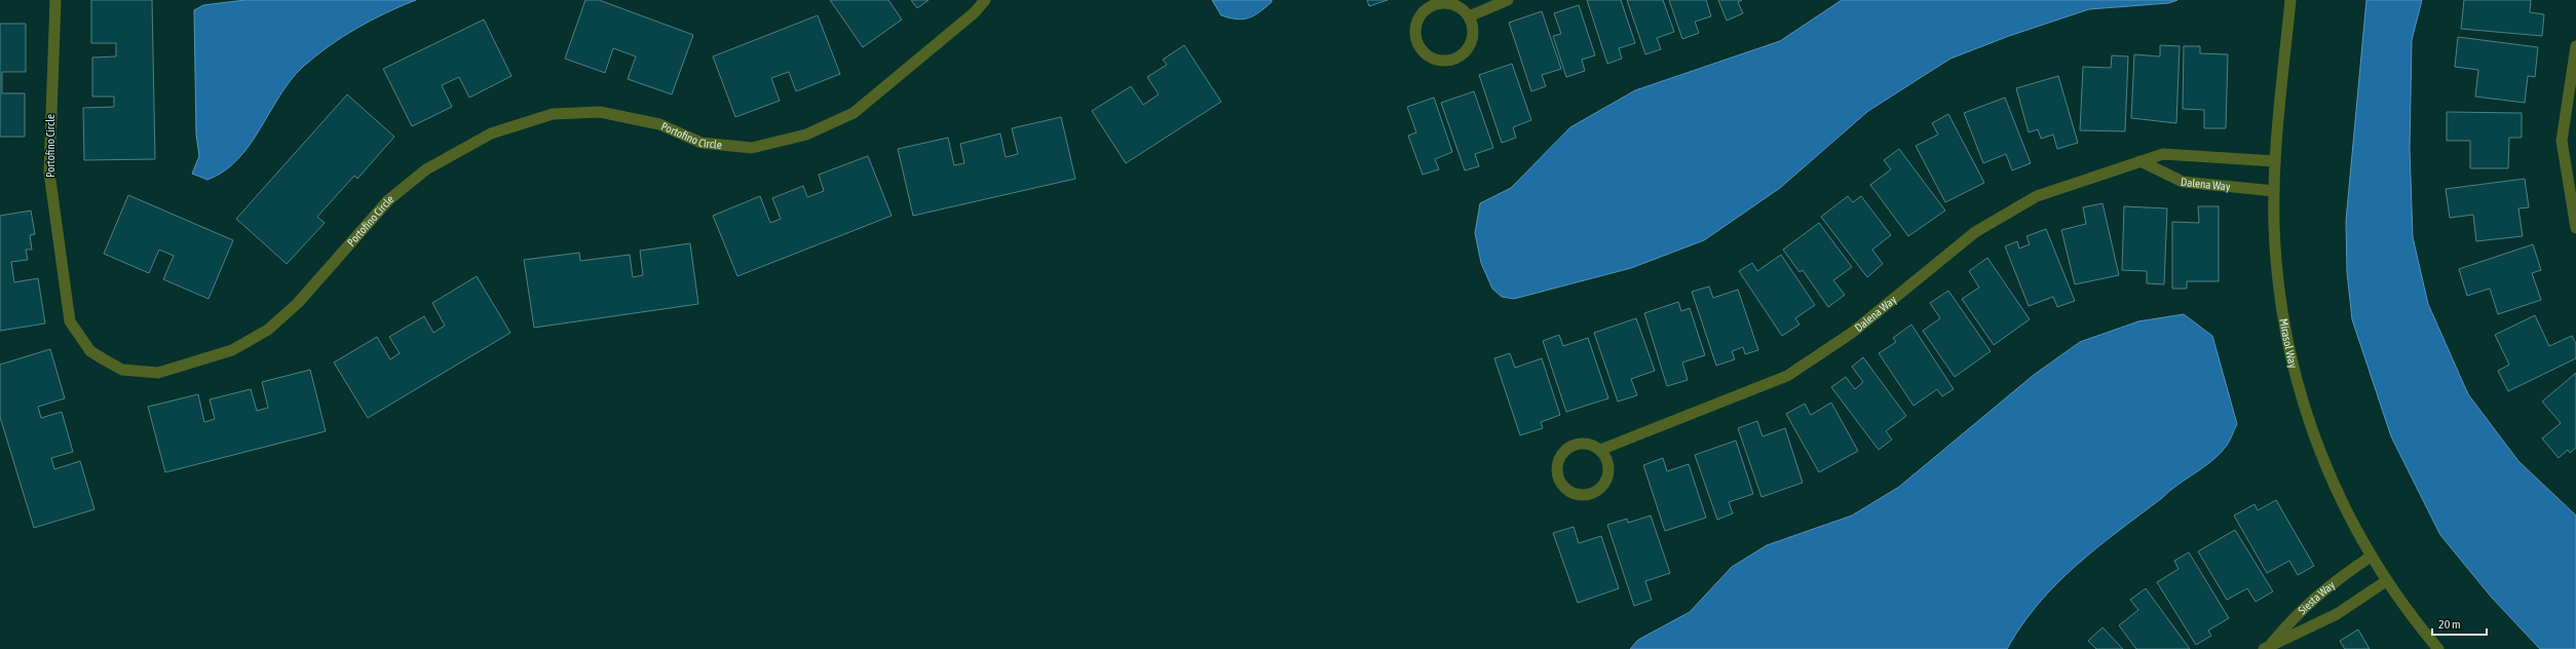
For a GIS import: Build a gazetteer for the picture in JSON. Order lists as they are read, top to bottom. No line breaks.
{"streets":{"street":["Portofino Circle","Dalena Way","Mirasol Way","Siesta Way"]},"crossings":[["Dalena Way","Mirasol Way"],["Mirasol Way","Siesta Way"]],"scale_bar":"20 m"}
